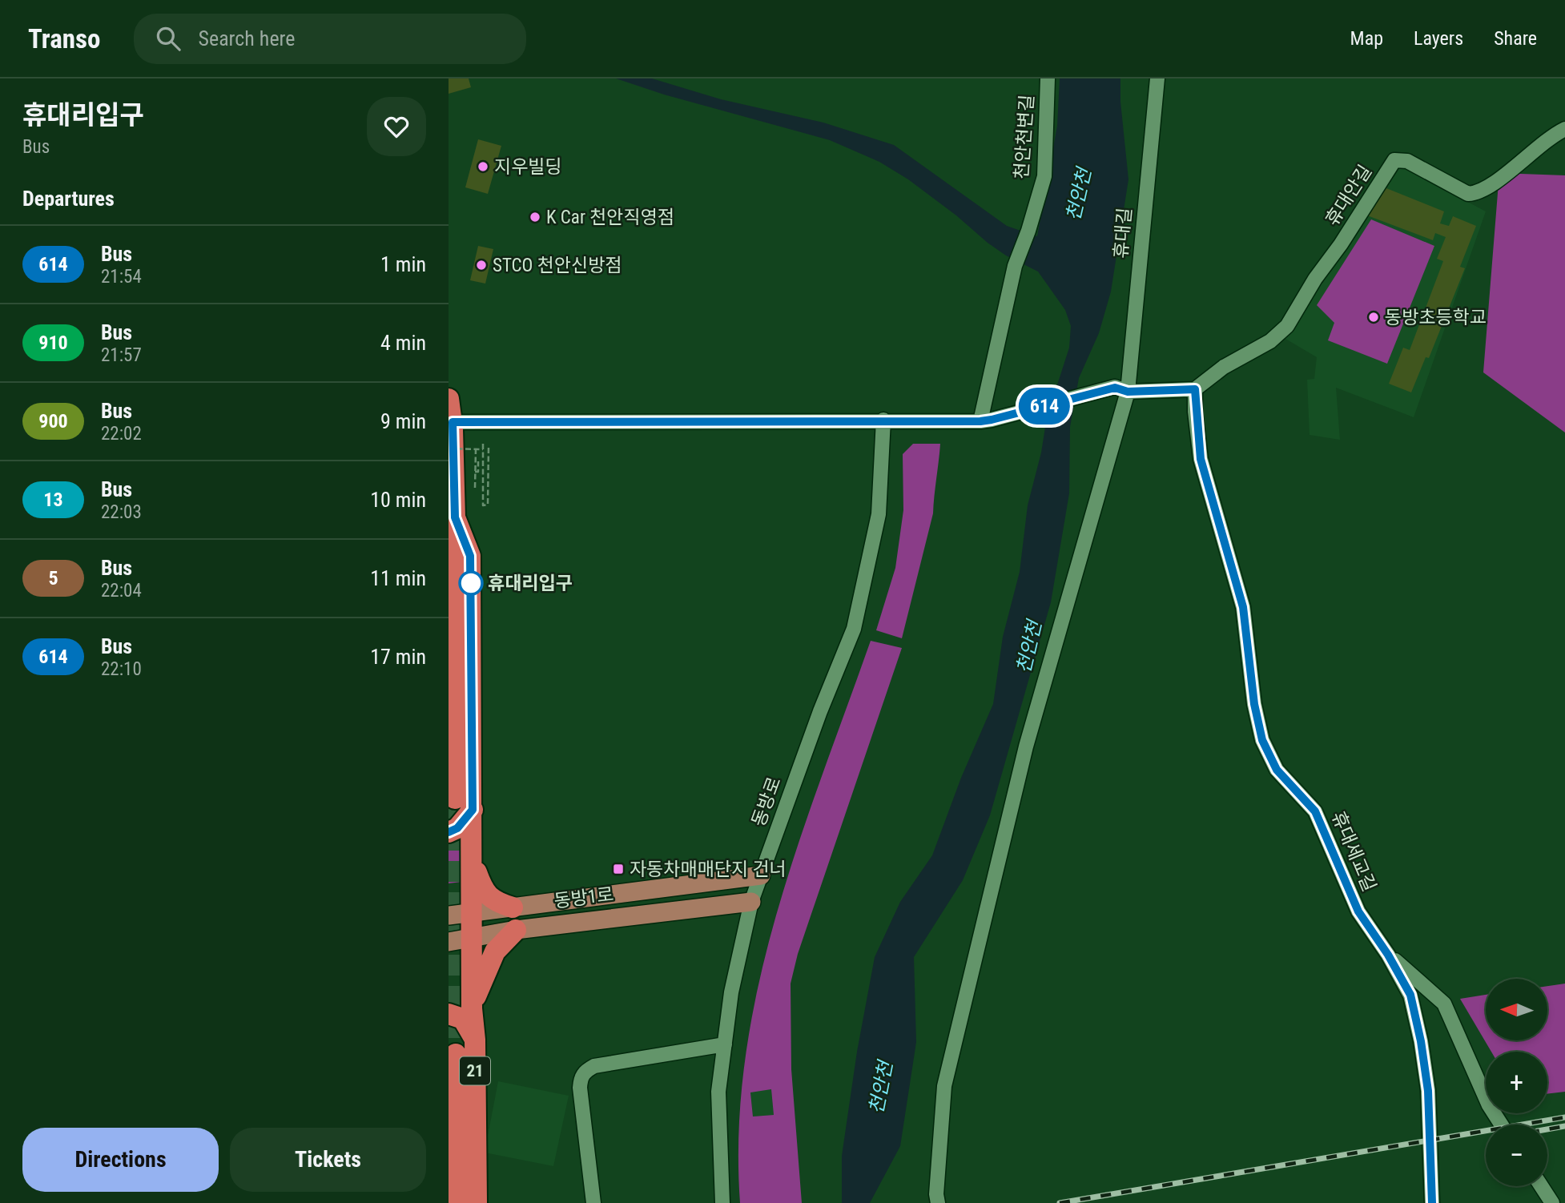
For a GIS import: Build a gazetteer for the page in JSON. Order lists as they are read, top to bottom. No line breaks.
{"streets":{"highway":["21"],"main road":["동방1로"],"street":["천안천변길","휴대안길","휴대길","동방로","휴대세교길"]},"crossings":[["휴대안길","휴대세교길"],["동방로","동방1로"],["동방1로","21"]],"water":["천안천"],"places":{"other":["지우빌딩","K Car 천안직영점","STCO 천안신방점","동방초등학교","휴대리입구"],"transit":["자동차매매단지 건너"]},"lines":["bus line 614"],"north":"left","page":{"header":"Transo","search":"Search here","nav":["Map","Layers","Share"],"heading":[["휴대리입구","Bus"],"Departures"],"on_map":"614","list":[{"mark":"614","name":"Bus","note":"21:54","value":"1 min"},{"mark":"910","name":"Bus","note":"21:57","value":"4 min"},{"mark":"900","name":"Bus","note":"22:02","value":"9 min"},{"mark":"13","name":"Bus","note":"22:03","value":"10 min"},{"mark":"5","name":"Bus","note":"22:04","value":"11 min"},{"mark":"614","name":"Bus","note":"22:10","value":"17 min"}],"map_buttons":["+","−"],"buttons":["Directions","Tickets"]}}
